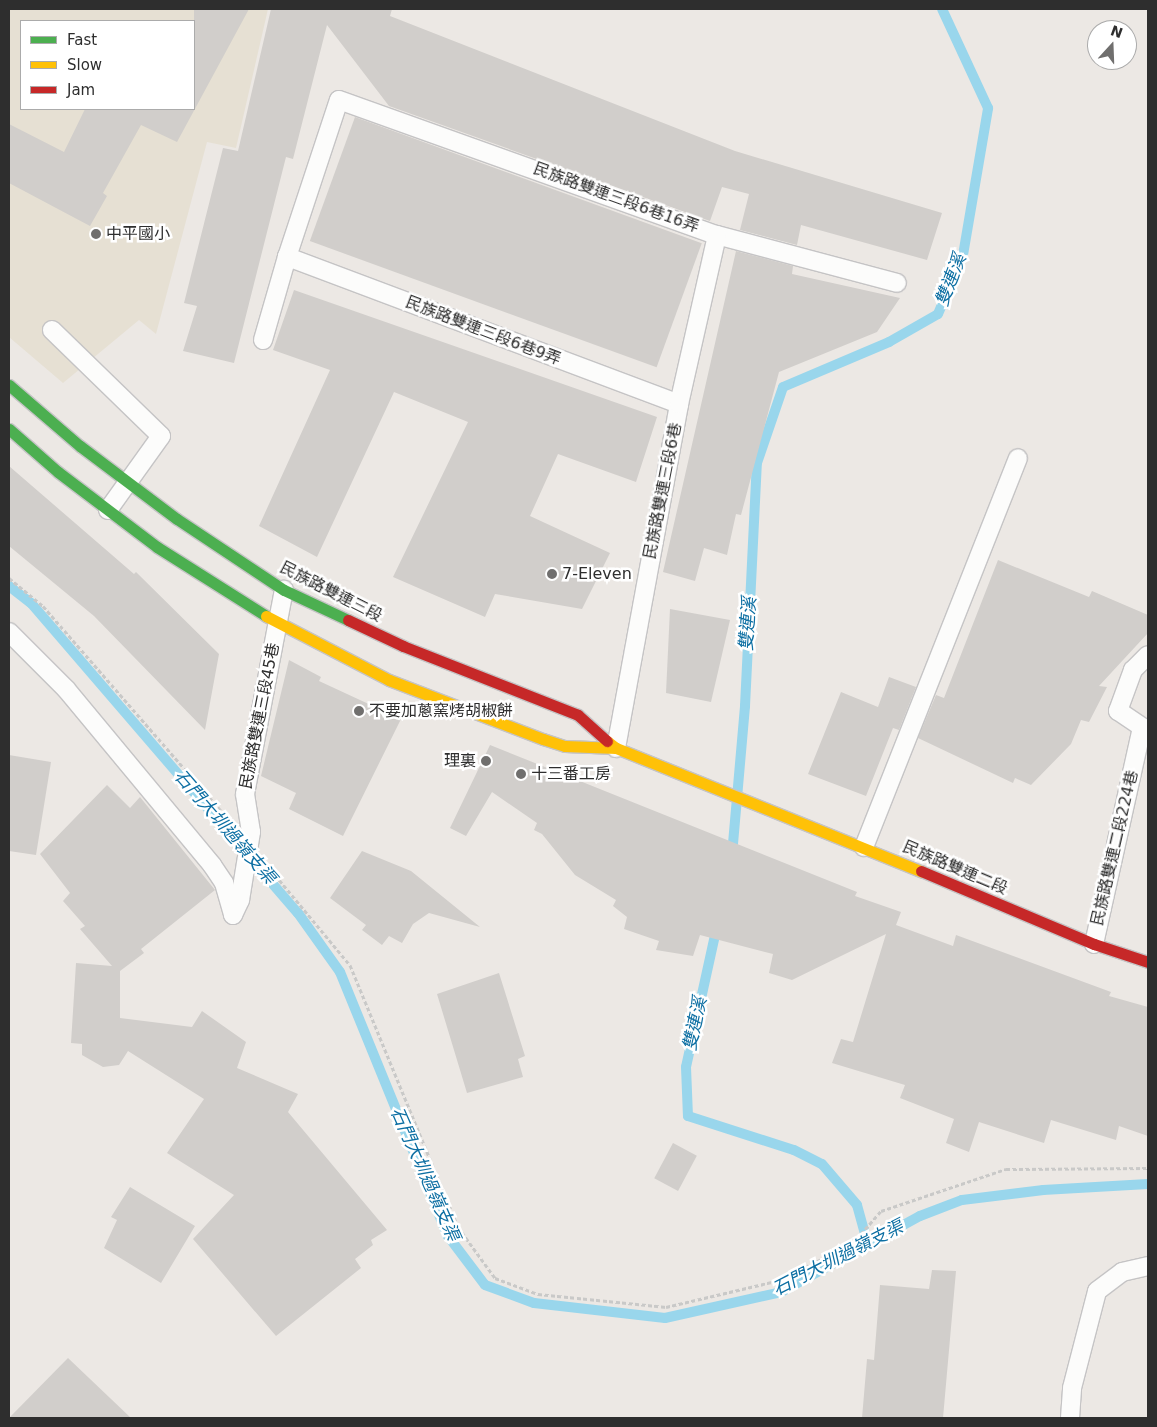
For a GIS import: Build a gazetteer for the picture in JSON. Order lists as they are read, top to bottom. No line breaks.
{"streets":{"main road":["民族路雙連三段","民族路雙連二段"],"lane":["民族路雙連三段6巷16弄","民族路雙連三段6巷9弄","民族路雙連三段6巷","民族路雙連三段45巷","民族路雙連二段224巷"]},"crossings":[["民族路雙連三段6巷16弄","民族路雙連三段6巷9弄"],["民族路雙連三段6巷16弄","民族路雙連三段6巷"],["民族路雙連三段6巷9弄","民族路雙連三段6巷"],["民族路雙連三段6巷","民族路雙連三段"],["民族路雙連三段","民族路雙連三段45巷"],["民族路雙連三段","民族路雙連二段"],["民族路雙連二段224巷","民族路雙連二段"]],"water":["雙連溪","石門大圳過嶺支渠"],"places":["中平國小","7-Eleven","不要加蔥窯烤胡椒餅","理裏","十三番工房"],"legend":["Fast","Slow","Jam"],"north":"top"}
